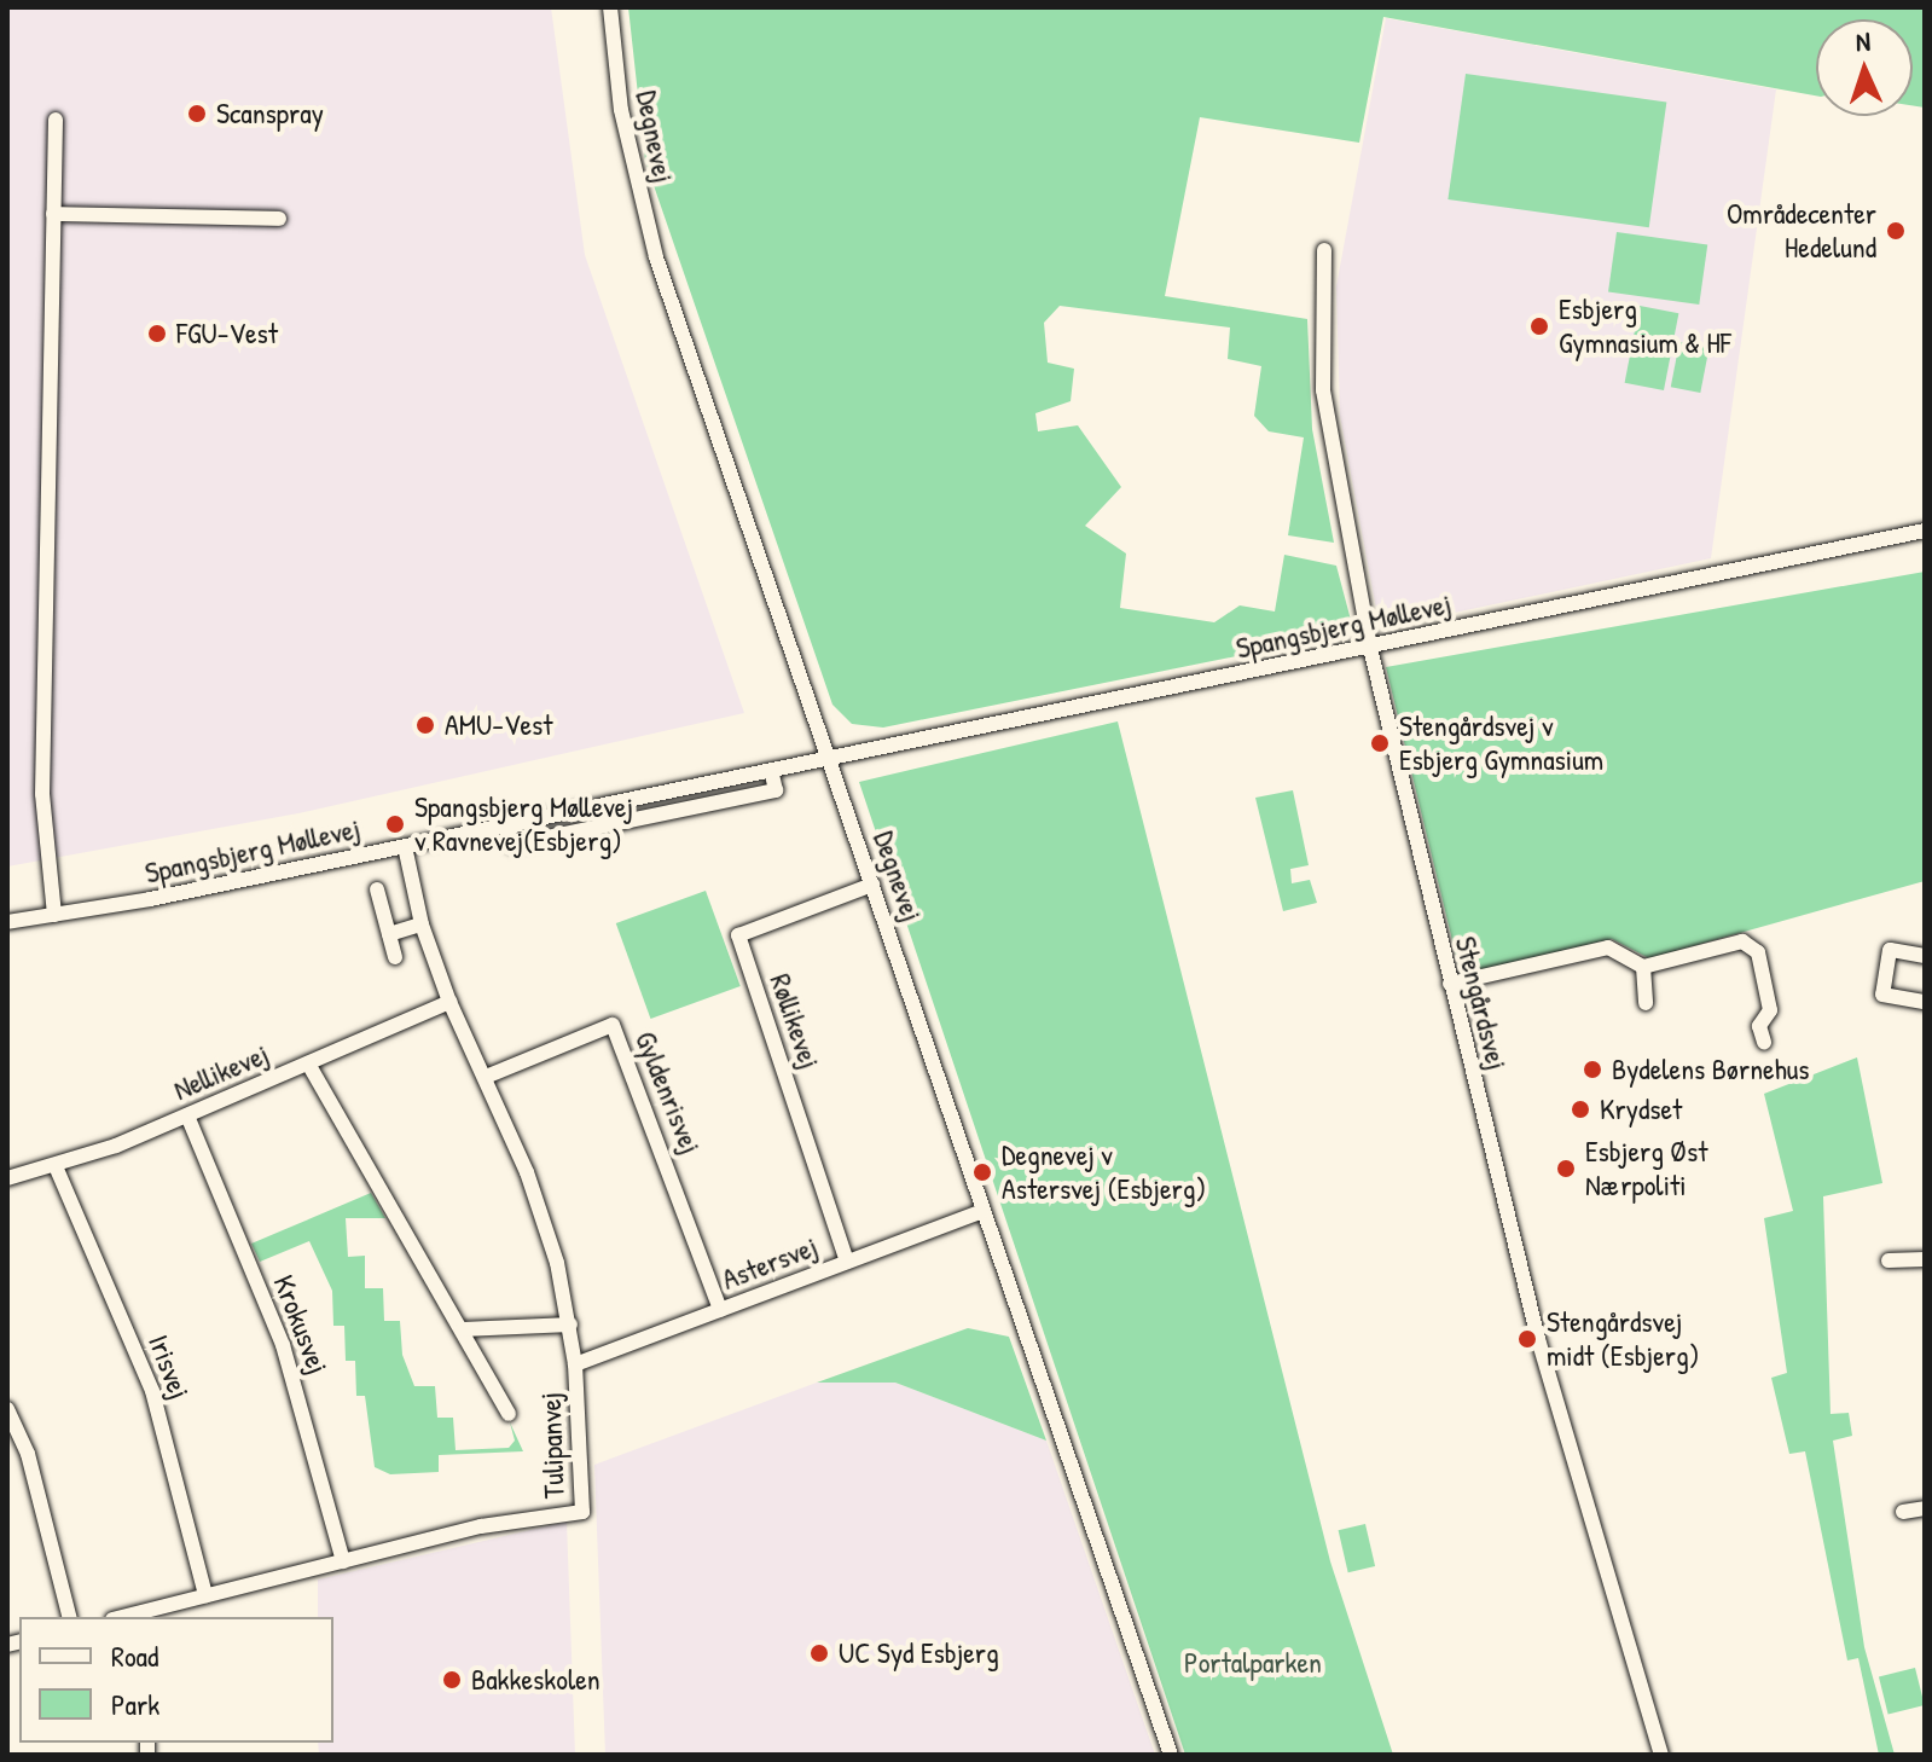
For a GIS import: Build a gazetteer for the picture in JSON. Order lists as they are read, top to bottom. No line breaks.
{"streets":{"street":["Degnevej","Spangsbjerg Møllevej","Stengårdsvej","Røllikevej","Nellikevej","Gyldenrisvej","Astersvej","Krokusvej","Irisvej","Tulipanvej"]},"crossings":[["Degnevej","Spangsbjerg Møllevej"],["Degnevej","Røllikevej"],["Degnevej","Astersvej"],["Spangsbjerg Møllevej","Stengårdsvej"],["Spangsbjerg Møllevej","Tulipanvej"],["Røllikevej","Astersvej"],["Nellikevej","Krokusvej"],["Nellikevej","Irisvej"],["Nellikevej","Tulipanvej"],["Gyldenrisvej","Astersvej"],["Gyldenrisvej","Tulipanvej"],["Astersvej","Tulipanvej"],["Krokusvej","Tulipanvej"],["Irisvej","Tulipanvej"]],"parks":["Portalparken"],"places":["Scanspray","Områdecenter Hedelund","Esbjerg Gymnasium & HF","FGU-Vest","AMU-Vest","Stengårdsvej v Esbjerg Gymnasium","Spangsbjerg Møllevej v Ravnevej(Esbjerg)","Bydelens Børnehus","Krydset","Esbjerg Øst Nærpoliti","Degnevej v Astersvej (Esbjerg)","Stengårdsvej midt (Esbjerg)","UC Syd Esbjerg","Bakkeskolen"],"legend":["Road","Park"],"north":"top"}
